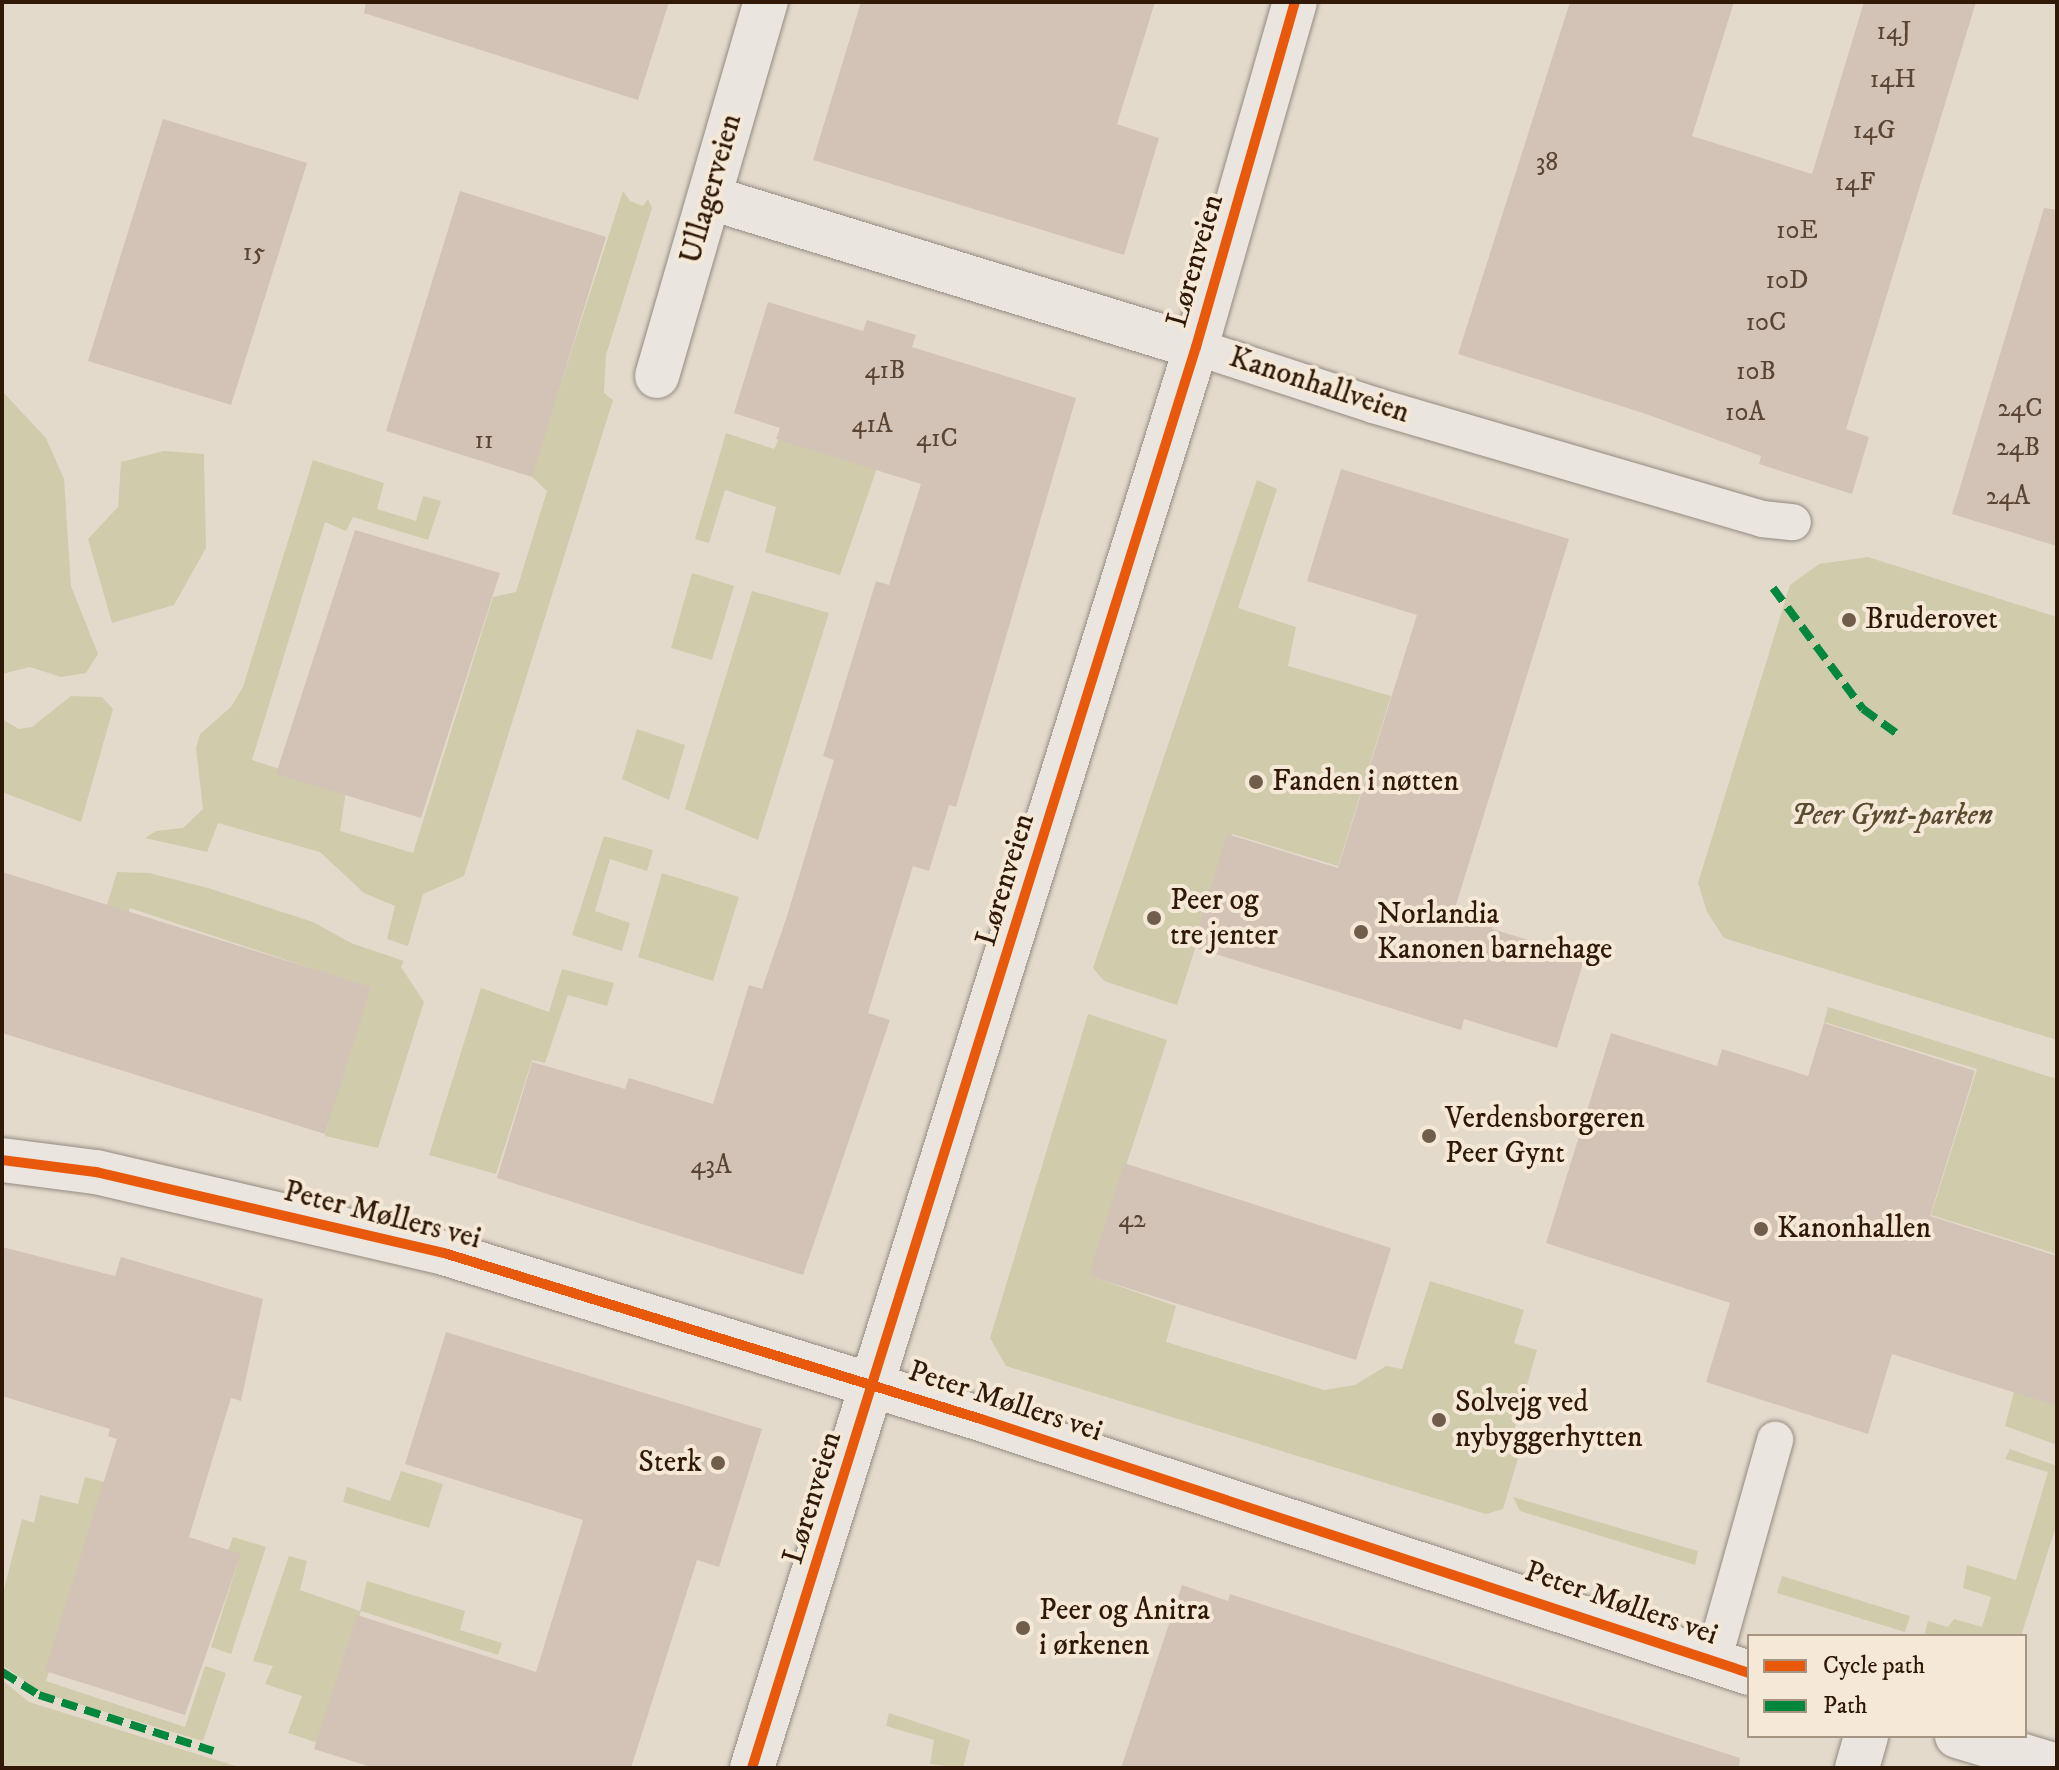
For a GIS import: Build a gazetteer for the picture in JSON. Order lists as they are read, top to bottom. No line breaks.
{"streets":{"street":["Ullagerveien","Lørenveien","Kanonhallveien","Peter Møllers vei"]},"crossings":[["Ullagerveien","Kanonhallveien"],["Lørenveien","Kanonhallveien"],["Lørenveien","Peter Møllers vei"]],"parks":["Peer Gynt-parken"],"places":["Bruderovet","Fanden i nøtten","Peer og tre jenter","Norlandia Kanonen barnehage","Verdensborgeren Peer Gynt","Kanonhallen","Solvejg ved nybyggerhytten","Sterk","Peer og Anitra i ørkenen"],"house_numbers":["14J","14H","14G","38","14F","10E","15","10D","10C","41B","10B","24C","10A","41A","41C","11","24B","24A","43A","42"],"legend":["Cycle path","Path"]}
